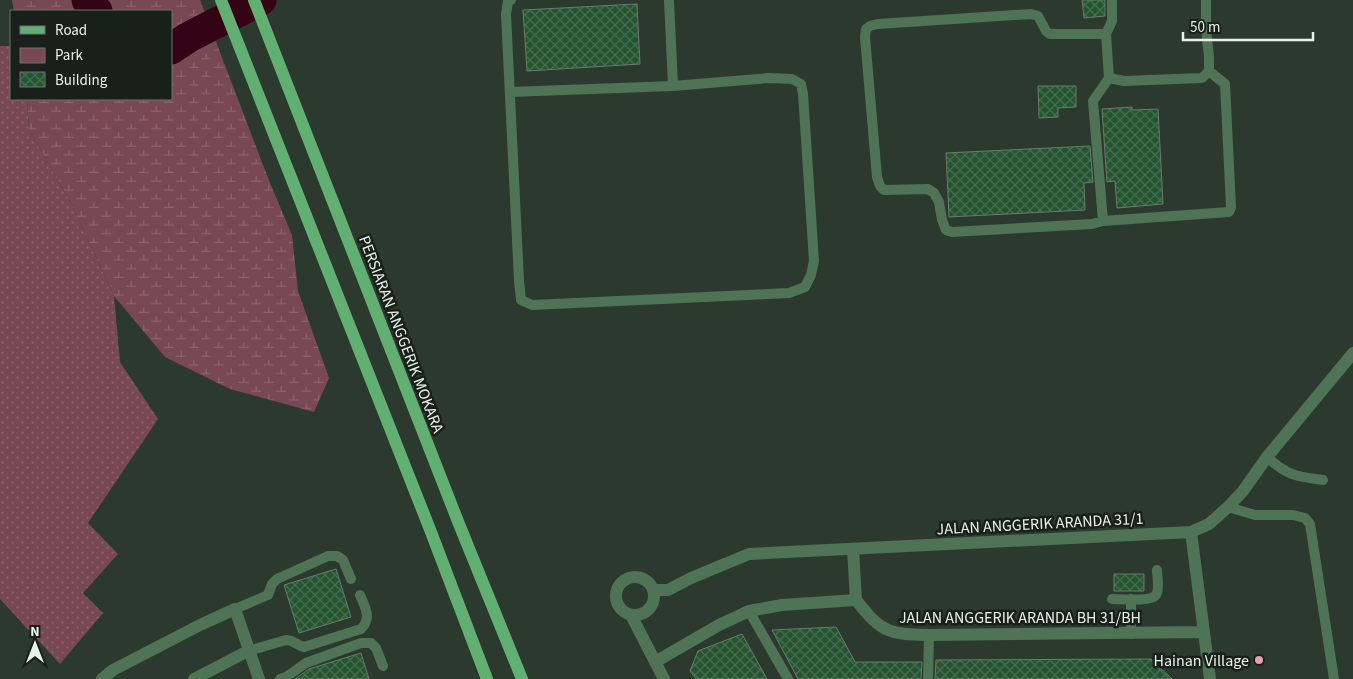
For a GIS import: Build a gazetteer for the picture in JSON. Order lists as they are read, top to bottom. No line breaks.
{"streets":{"main road":["PERSIARAN ANGGERIK MOKARA"],"street":["JALAN ANGGERIK ARANDA 31/1","JALAN ANGGERIK ARANDA BH 31/BH"]},"places":["Hainan Village"],"legend":["Road","Park","Building"],"scale_bar":"50 m","north":"top"}
